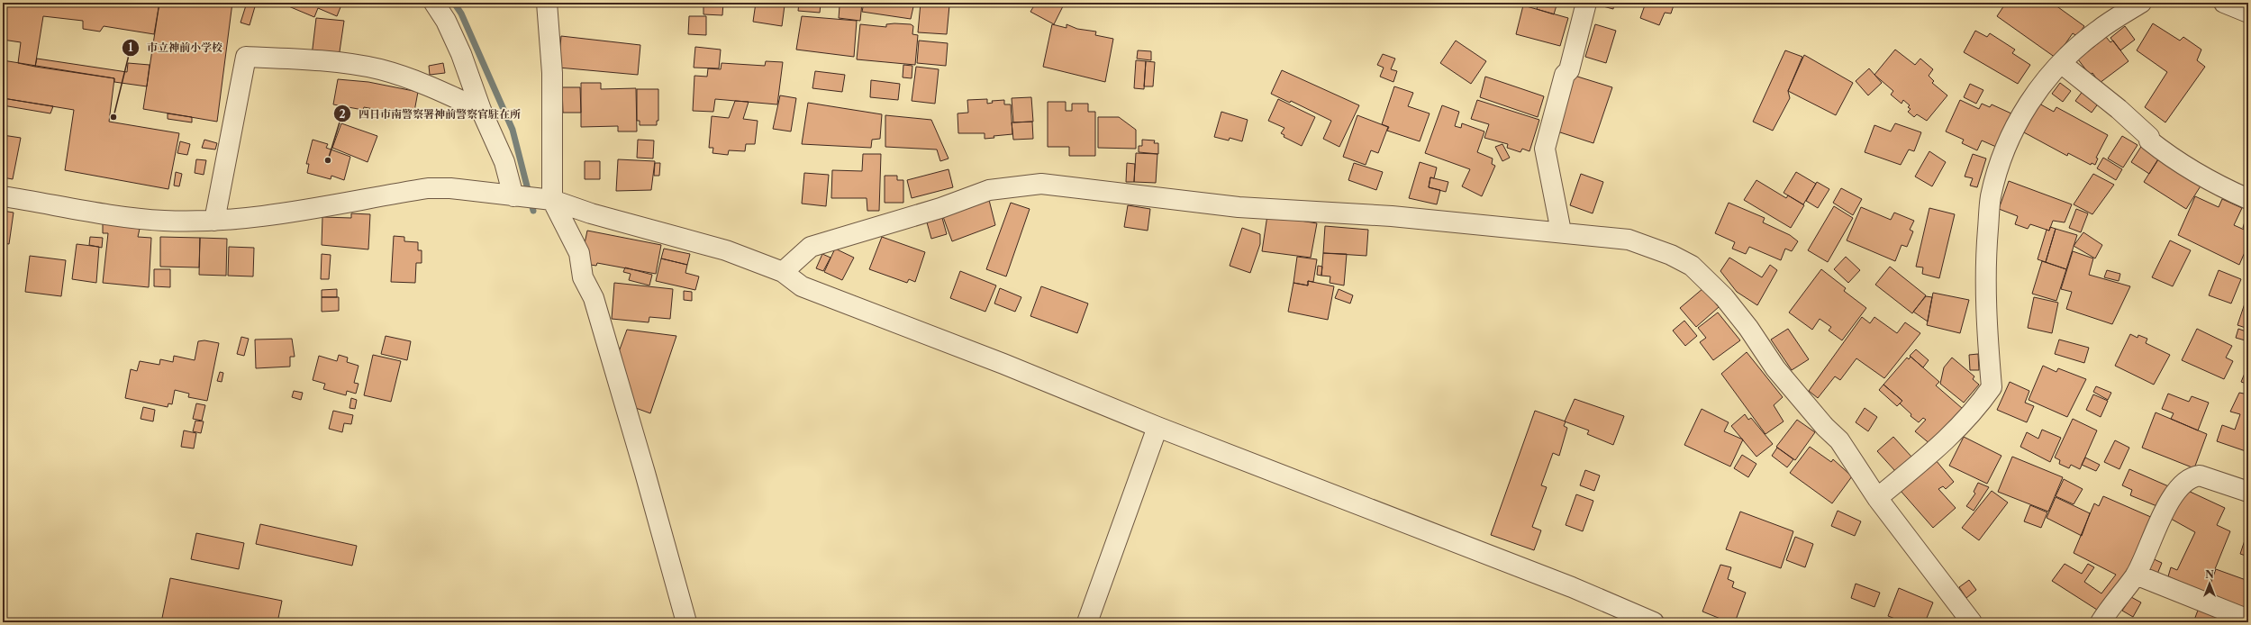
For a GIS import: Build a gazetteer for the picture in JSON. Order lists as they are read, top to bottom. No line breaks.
{"places":["市立神前小学校","四日市南警察署神前警察官駐在所"],"north":"top"}
